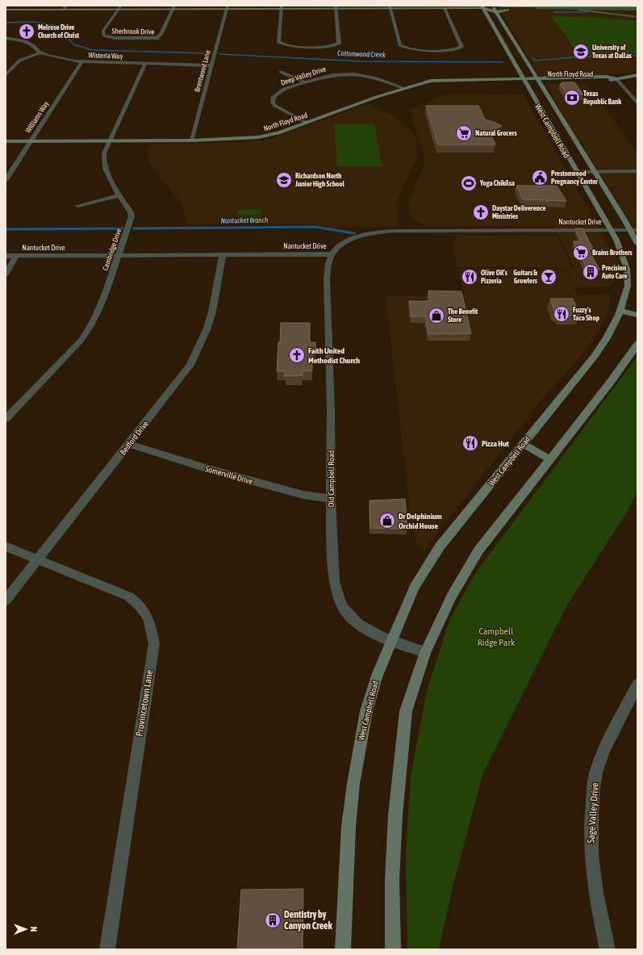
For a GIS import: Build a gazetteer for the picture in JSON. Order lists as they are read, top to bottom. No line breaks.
{"streets":{"main road":["North Floyd Road","West Campbell Road"],"street":["Sherbrook Drive","Wisteria Way","Brentwood Lane","Deep Valley Drive","Williams Way","Nantucket Drive","Cambridge Drive","Bedford Drive","Somerville Drive","Old Campbell Road","Provincetown Lane","Sage Valley Drive"]},"crossings":[["Wisteria Way","Brentwood Lane"],["Wisteria Way","Williams Way"],["Wisteria Way","Cambridge Drive"],["Brentwood Lane","North Floyd Road"],["North Floyd Road","Deep Valley Drive"],["North Floyd Road","Williams Way"],["North Floyd Road","West Campbell Road"],["North Floyd Road","Cambridge Drive"],["West Campbell Road","Nantucket Drive"],["West Campbell Road","Old Campbell Road"],["Nantucket Drive","Cambridge Drive"],["Nantucket Drive","Bedford Drive"],["Nantucket Drive","Old Campbell Road"],["Bedford Drive","Somerville Drive"],["Bedford Drive","Provincetown Lane"],["Somerville Drive","Old Campbell Road"]],"water":["Cottonwood Creek","Nantucket Branch"],"parks":["Campbell Ridge Park"],"places":{"church":["Melrose Drive Church of Christ","Daystar Deliverence Ministries","Faith United Methodist Church"],"school or university":["University of Texas at Dallas","Richardson North Junior High School"],"bank":["Texas Republic Bank"],"supermarket":["Natural Grocers","Brains Brothers"],"public building":["Prestonwood Pregnancy Center"],"sports":["Yoga Chikilsa"],"building":["Precision Auto Care","Dentistry by Canyon Creek"],"restaurant":["Olive Oil's Pizzeria","Fuzzy's Taco Shop","Pizza Hut"],"bar":["Guitars & Growlers"],"shop":["The Benefit Store","Dr Delphinium Orchid House"]},"north":"right"}
